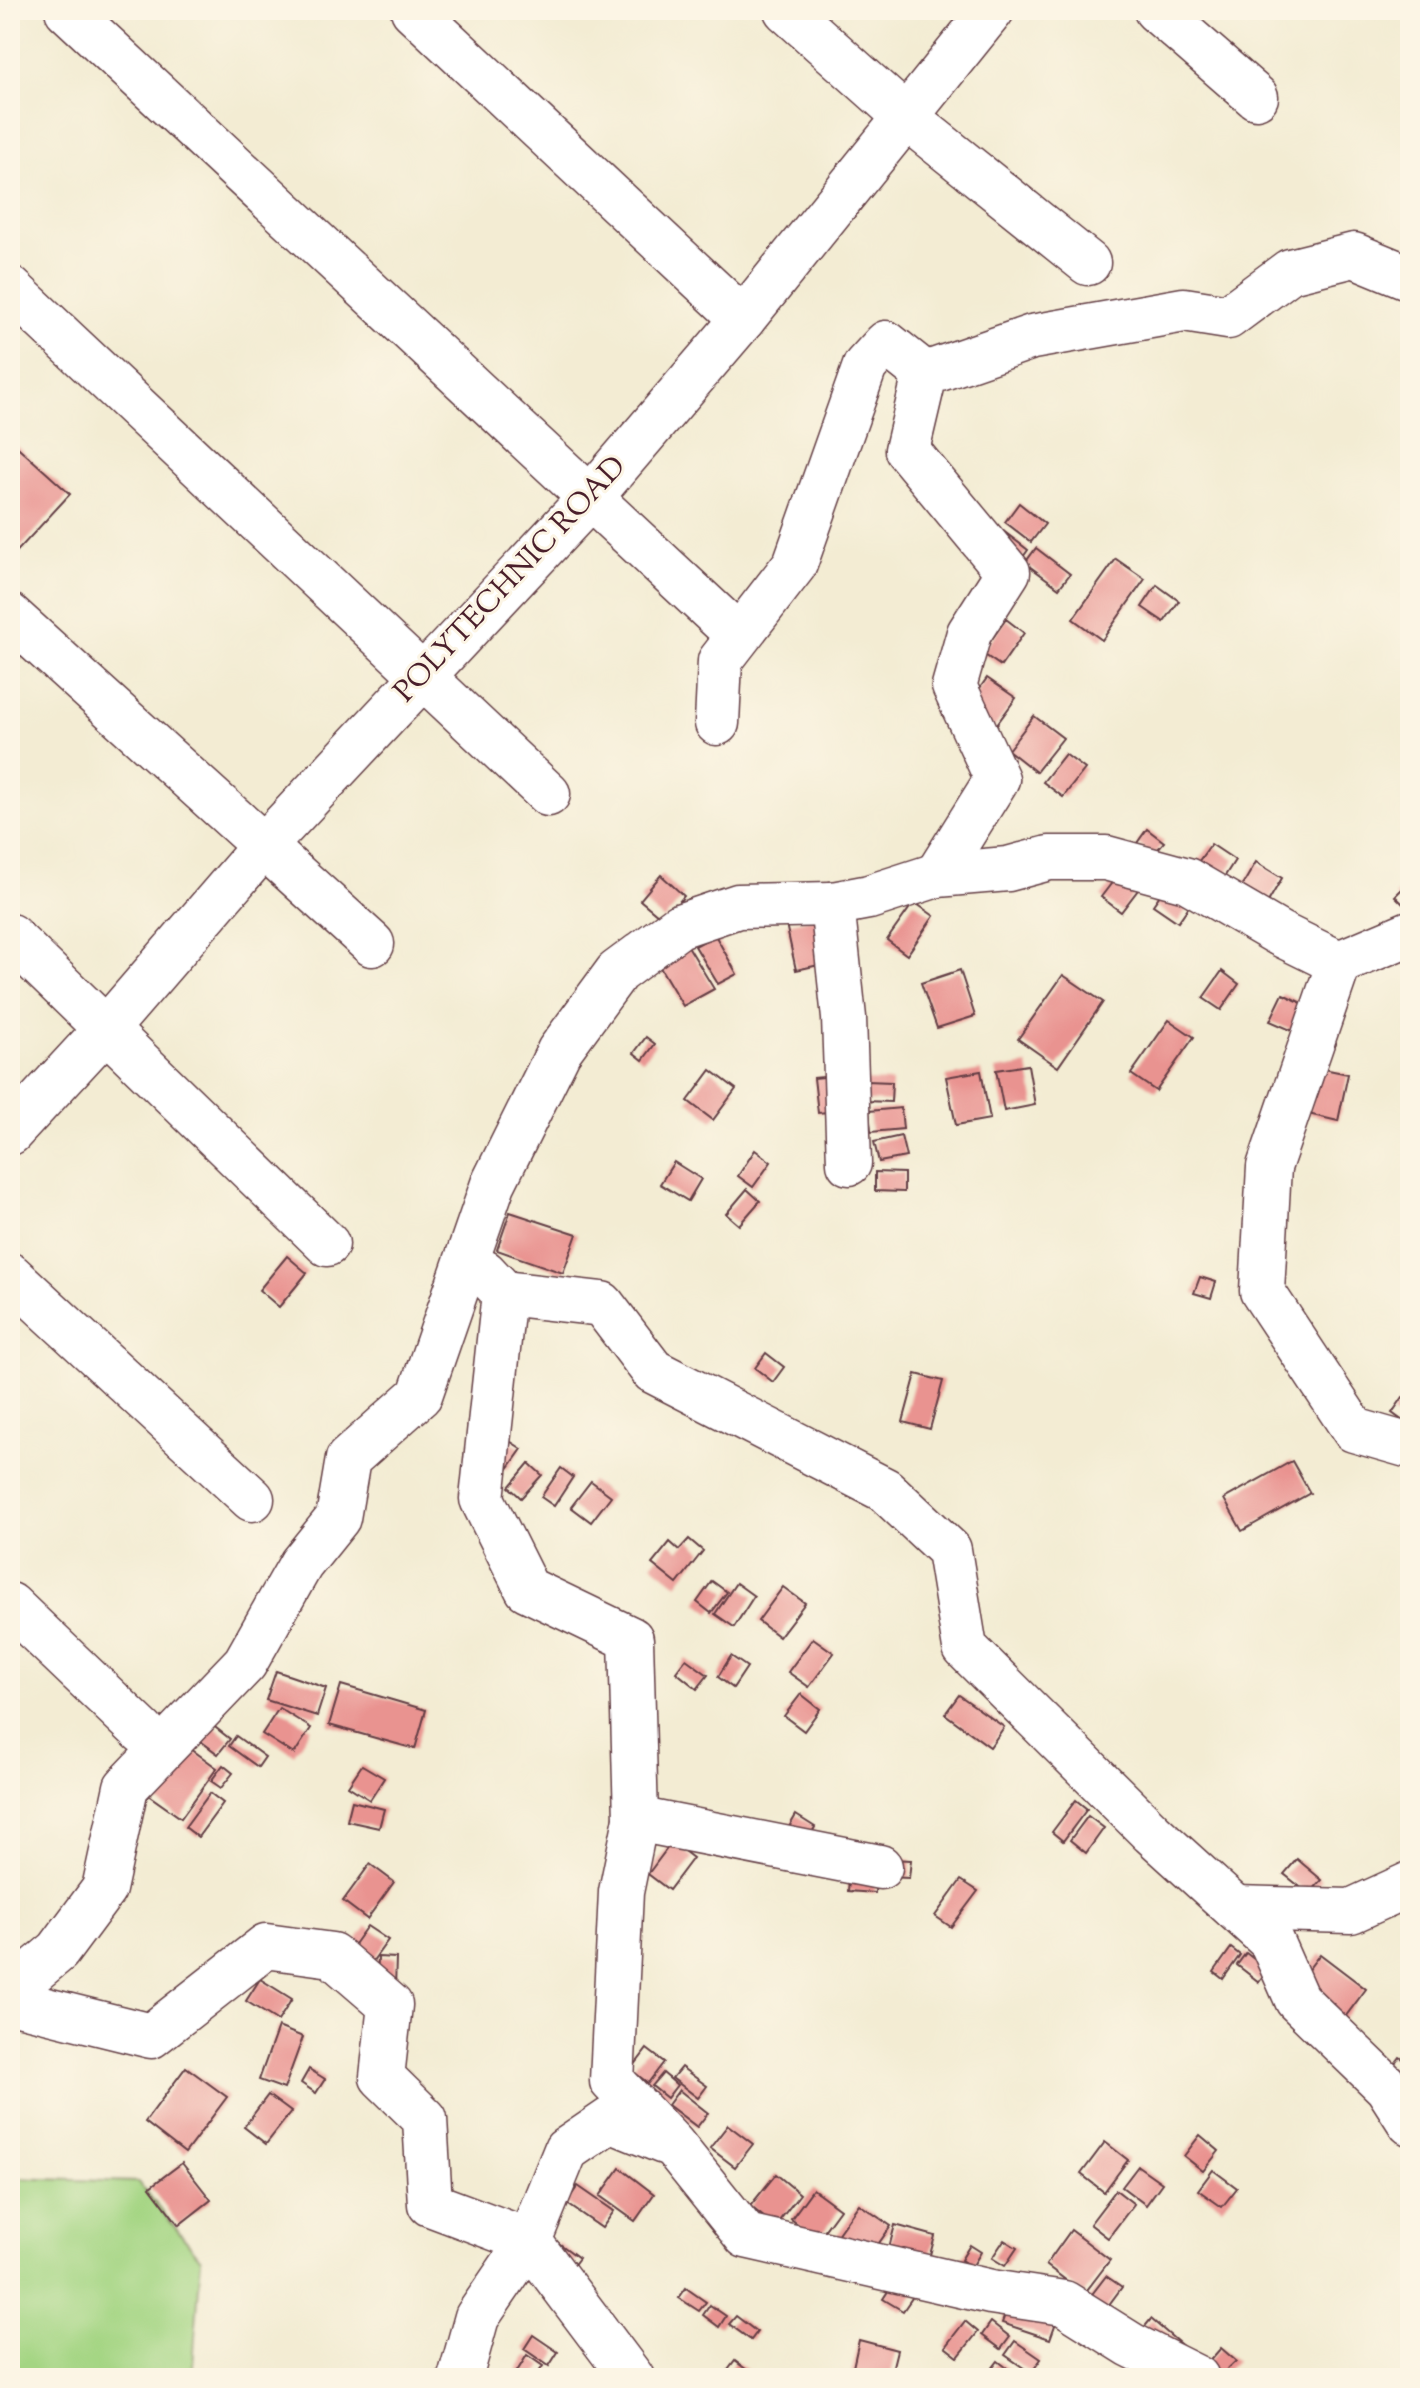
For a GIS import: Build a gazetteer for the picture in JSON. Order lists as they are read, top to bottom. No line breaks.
{"streets":{"street":["POLYTECHNIC ROAD"]}}
